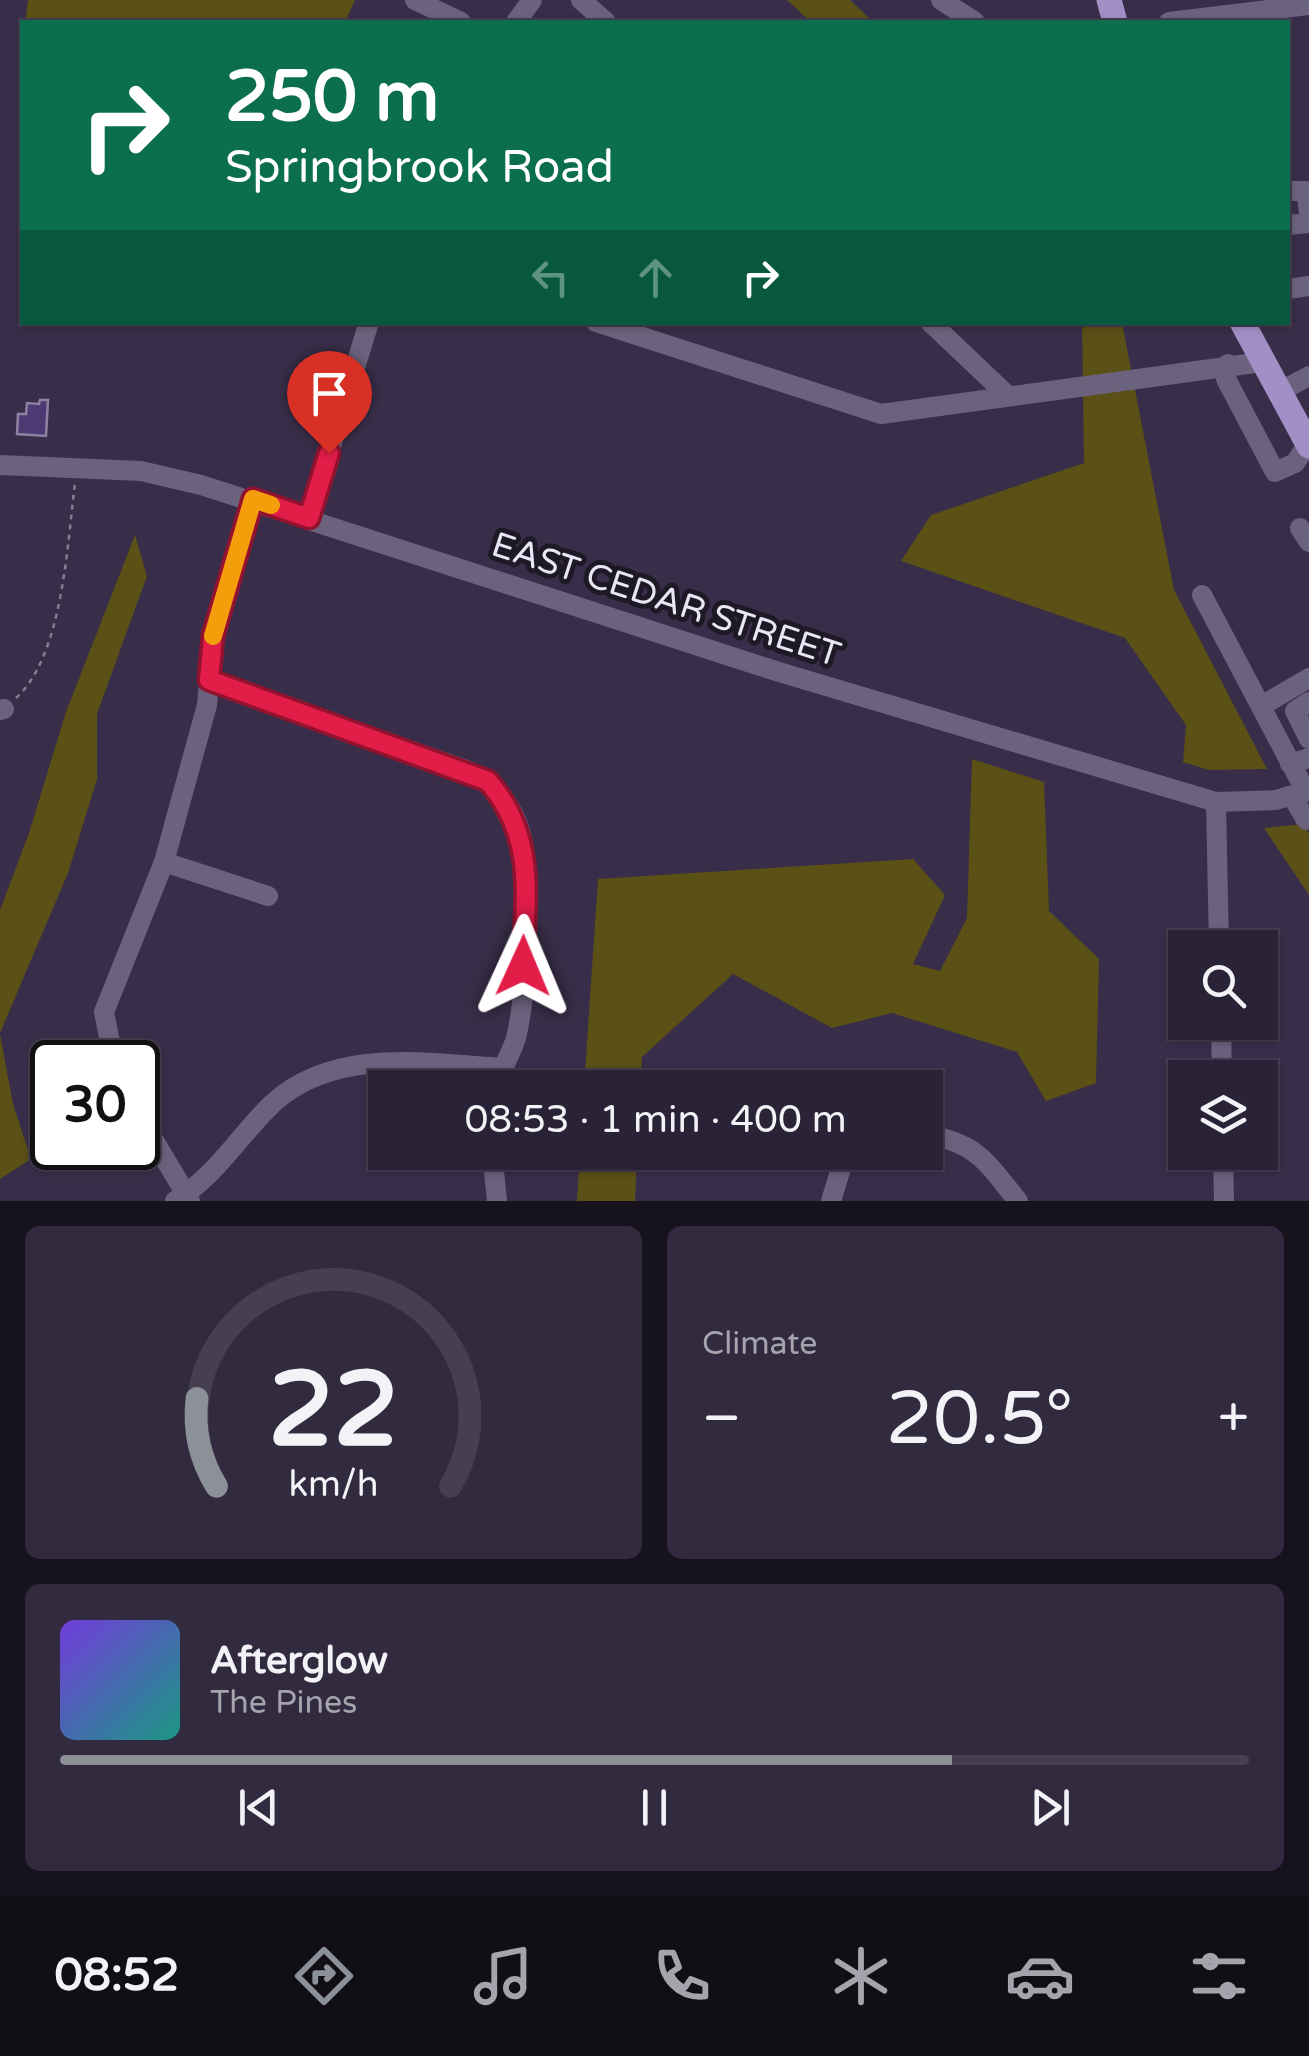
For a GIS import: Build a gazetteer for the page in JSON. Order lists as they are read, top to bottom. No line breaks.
{"streets":{"street":["EAST CEDAR STREET"]},"page":{"turn":["250 m","Springbrook Road"],"limit":"30","trip":"08:53 · 1 min · 400 m","tile":"Climate","heat":["−","20.5°","+"],"song":["Afterglow","The Pines"],"tabs":"08:52","gauge":["22","km/h"]}}
